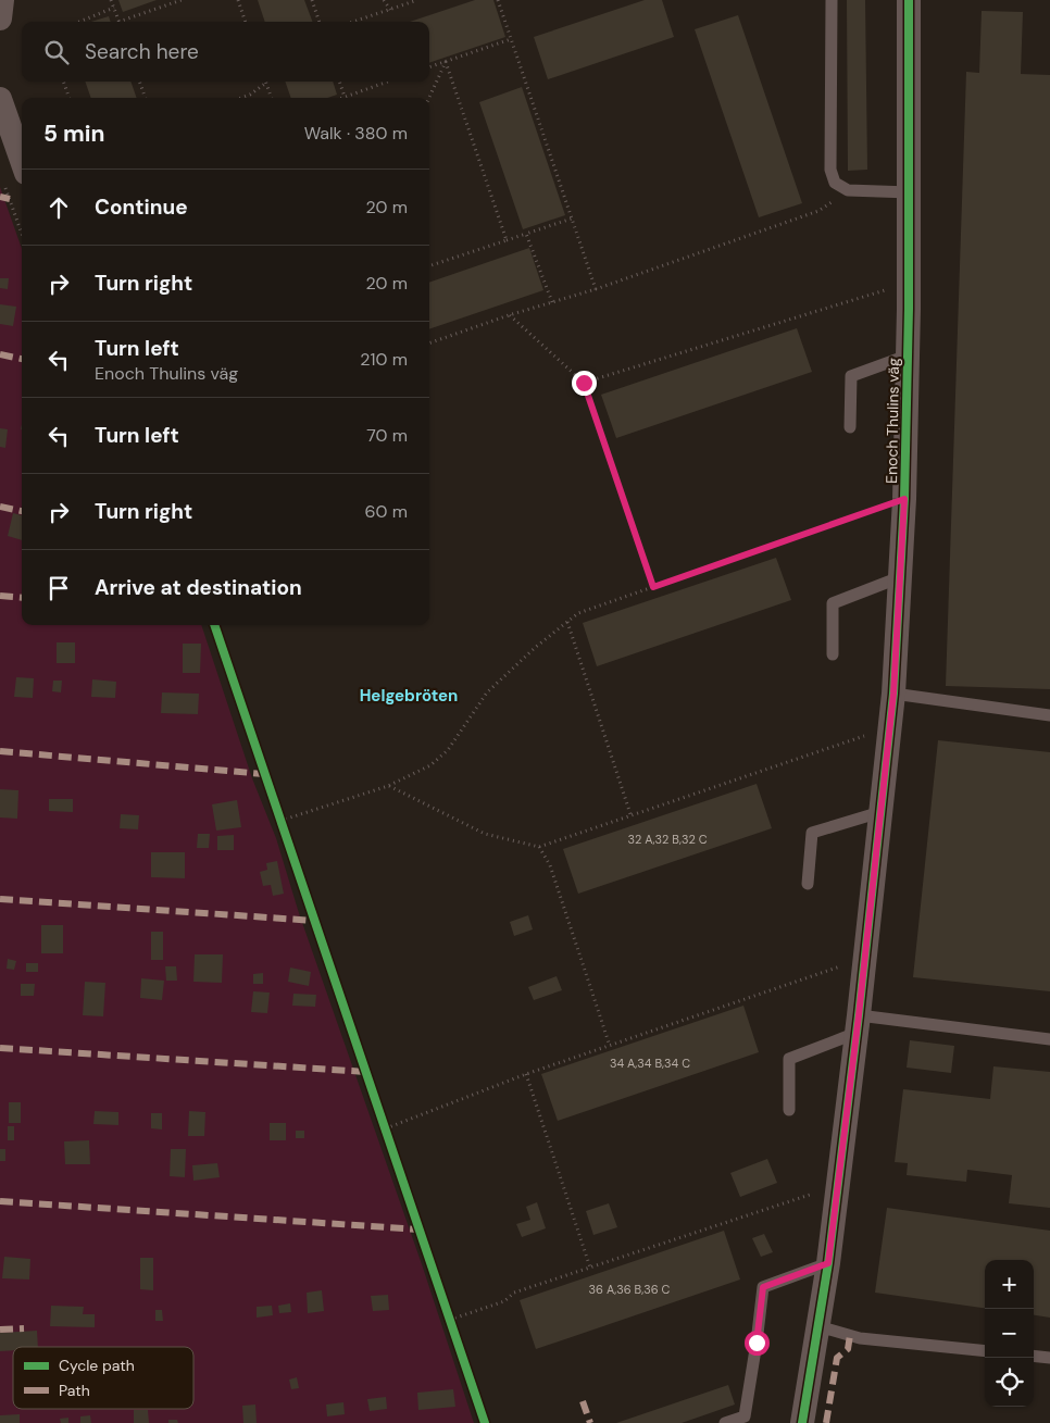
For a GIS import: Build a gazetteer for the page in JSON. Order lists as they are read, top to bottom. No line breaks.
{"streets":{"street":["Enoch Thulins väg"]},"districts":["Helgebröten"],"house_numbers":["32 A,32 B,32 C","34 A,34 B,34 C","36 A,36 B,36 C"],"legend":["Cycle path","Path"],"page":{"search":"Search here","heading":["5 min","Walk · 380 m"],"list":[["Continue","20 m"],["Turn right","20 m"],["Turn left","Enoch Thulins väg","210 m"],["Turn left","70 m"],["Turn right","60 m"],"Arrive at destination"],"map_buttons":["+","−"]}}
